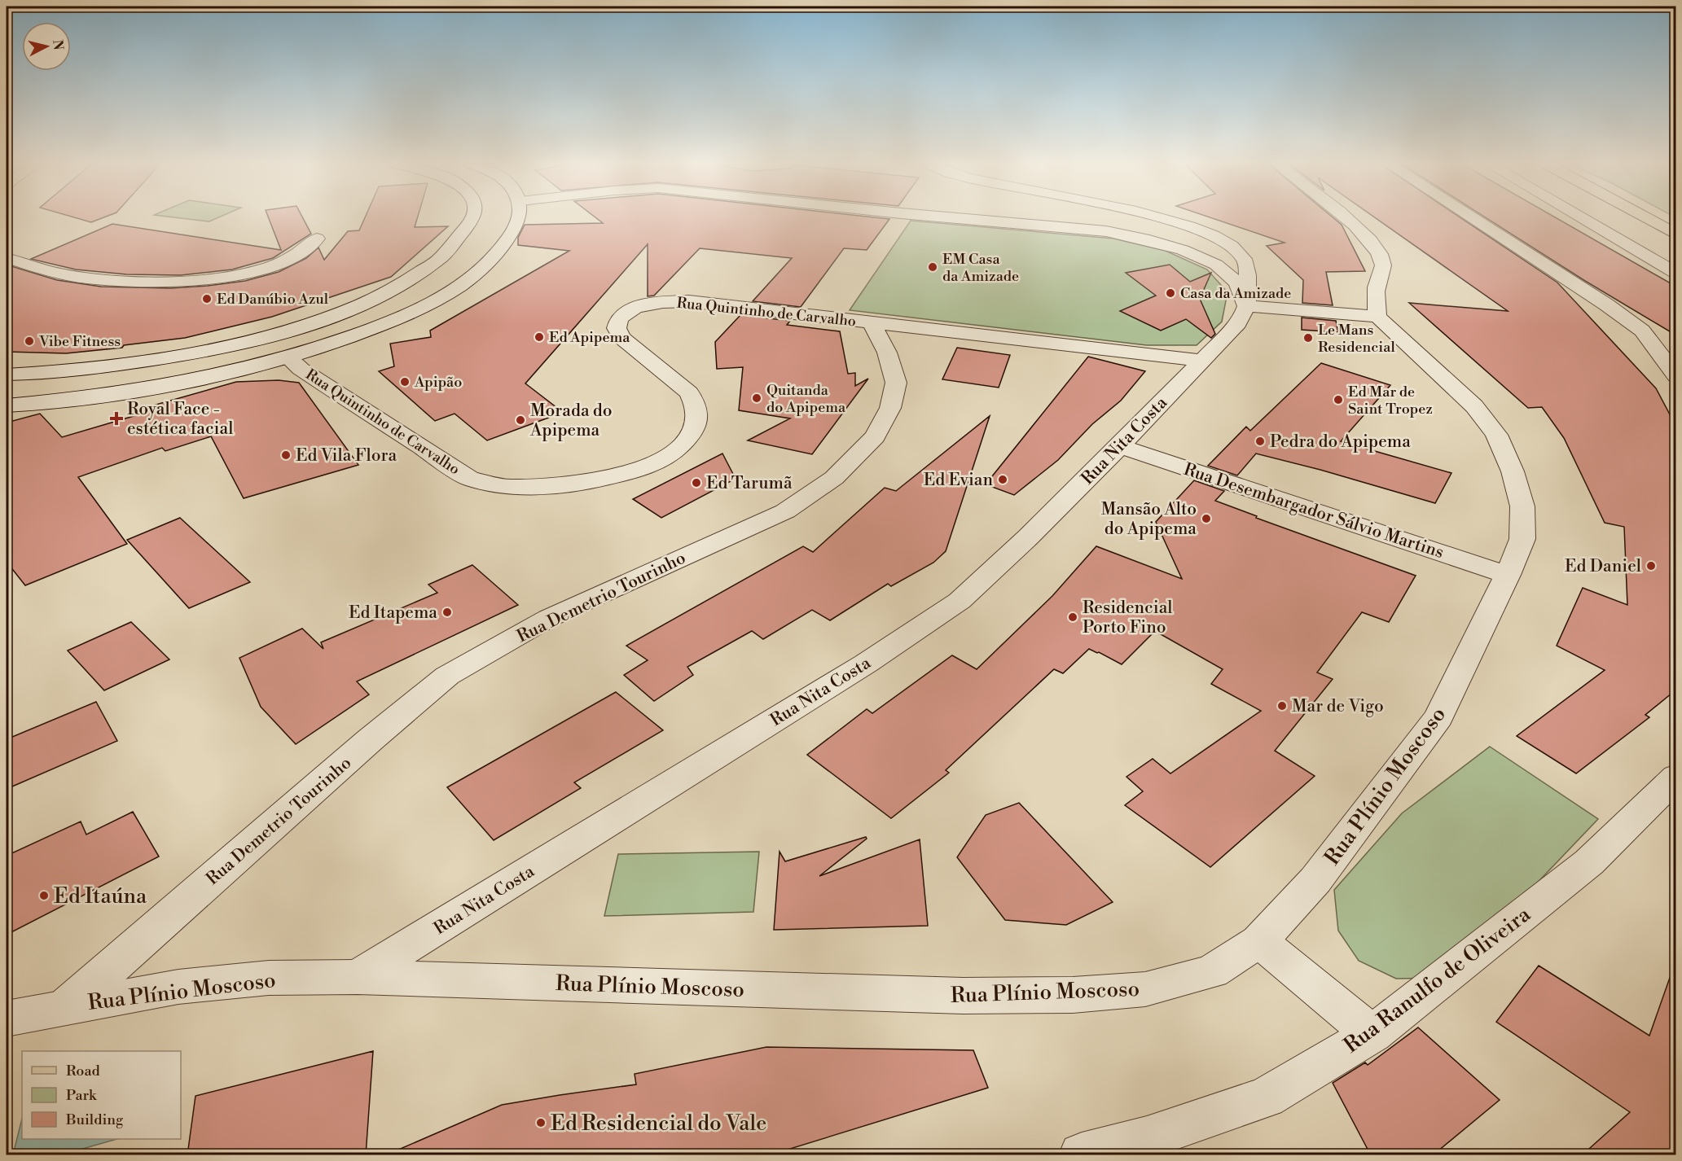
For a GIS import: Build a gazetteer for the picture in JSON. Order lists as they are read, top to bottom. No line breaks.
{"streets":{"street":["Rua Quintinho de Carvalho","Rua Nita Costa","Rua Desembargador Sálvio Martins","Rua Demetrio Tourinho","Rua Plínio Moscoso","Rua Ranulfo de Oliveira"]},"crossings":[["Rua Quintinho de Carvalho","Rua Nita Costa"],["Rua Quintinho de Carvalho","Rua Demetrio Tourinho"],["Rua Nita Costa","Rua Desembargador Sálvio Martins"],["Rua Nita Costa","Rua Plínio Moscoso"],["Rua Desembargador Sálvio Martins","Rua Plínio Moscoso"],["Rua Demetrio Tourinho","Rua Plínio Moscoso"]],"places":{"other":["EM Casa da Amizade","Casa da Amizade","Ed Danúbio Azul","Ed Apipema","Le Mans Residencial","Vibe Fitness","Apipão","Quitanda do Apipema","Ed Mar de Saint Tropez","Morada do Apipema","Pedra do Apipema","Ed Vila Flora","Ed Evian","Ed Tarumã","Mansão Alto do Apipema","Ed Daniel","Ed Itapema","Residencial Porto Fino","Mar de Vigo","Ed Itaúna","Ed Residencial do Vale"],"health":["Royal Face - estética facial"]},"legend":["Road","Park","Building"],"north":"right"}
